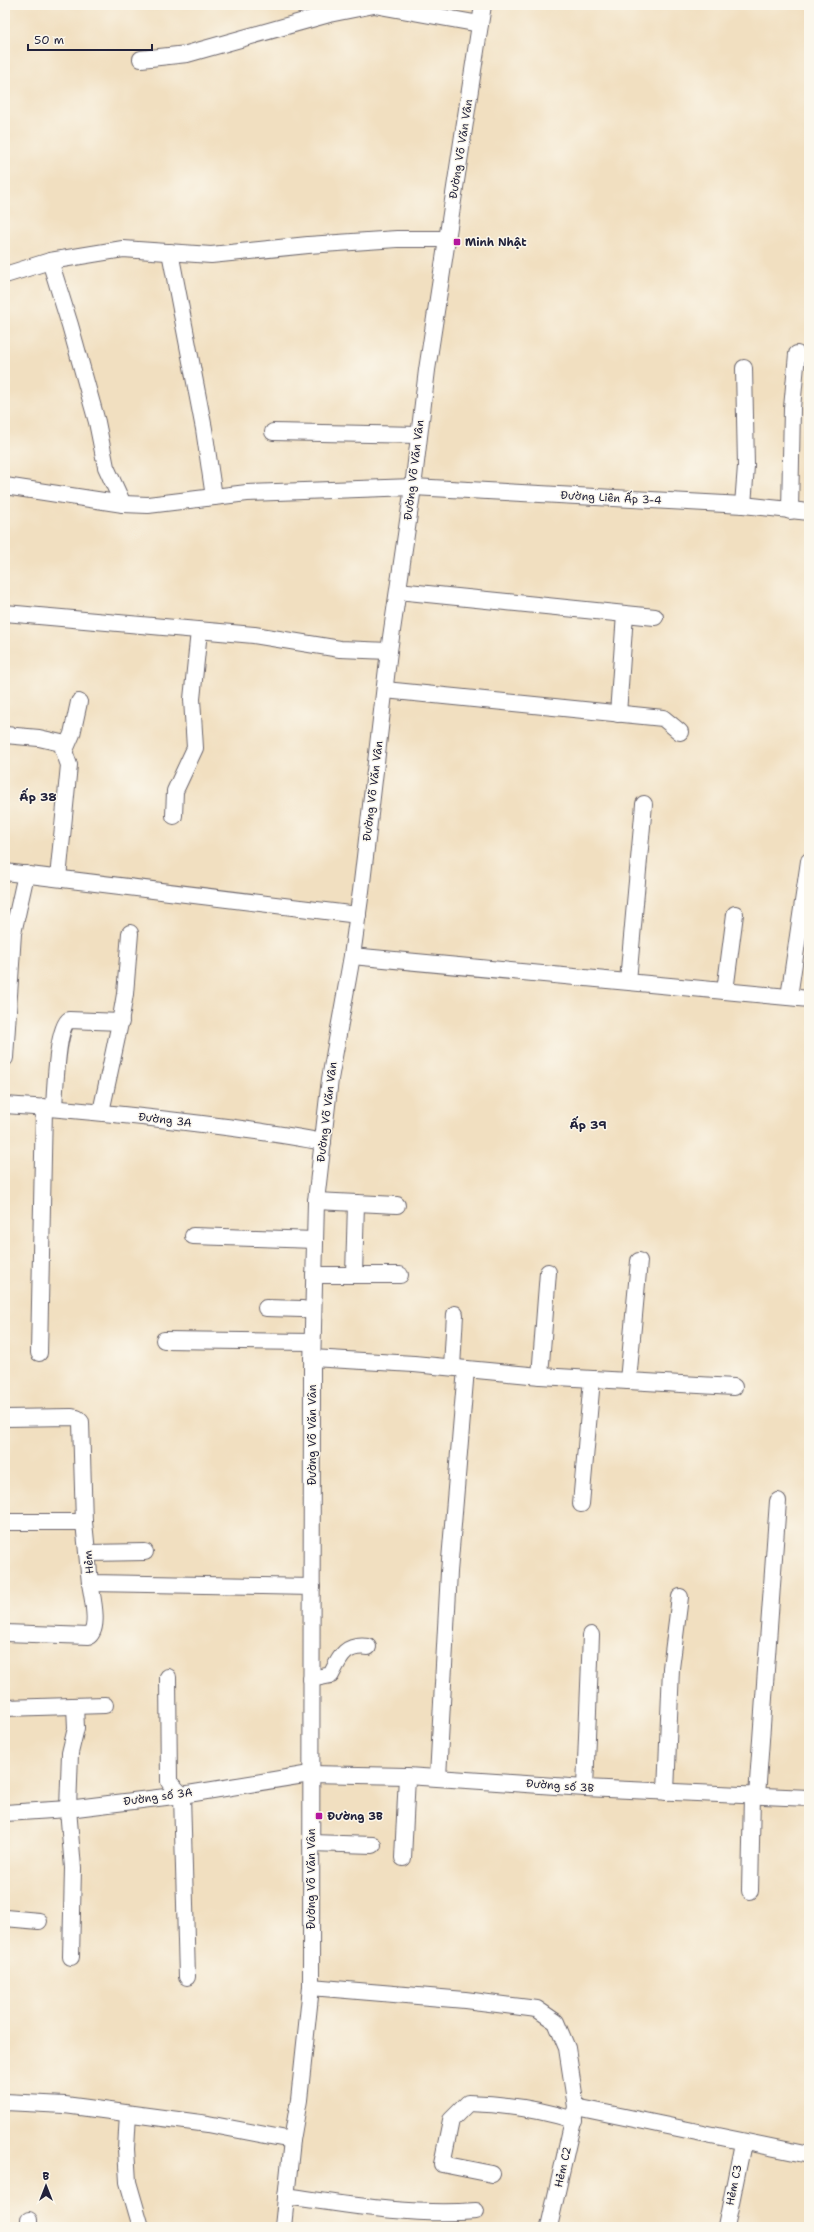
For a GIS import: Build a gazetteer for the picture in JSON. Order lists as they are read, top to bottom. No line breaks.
{"streets":{"street":["Đường Võ Văn Vân","Đường Liên Ấp 3-4","Đường 3A","Hẻm","Đường số 3B","Đường số 3A","Hẻm C2","Hẻm C3"]},"crossings":[["Đường Võ Văn Vân","Đường Liên Ấp 3-4"],["Đường Võ Văn Vân","Đường 3A"],["Đường Võ Văn Vân","Hẻm"],["Đường Võ Văn Vân","Đường số 3B"],["Đường Võ Văn Vân","Đường số 3A"],["Đường số 3B","Đường số 3A"]],"districts":["Ấp 38","Ấp 39"],"places":{"transit":["Minh Nhật","Đường 3B"]},"scale_bar":"50 m","north":"top"}
